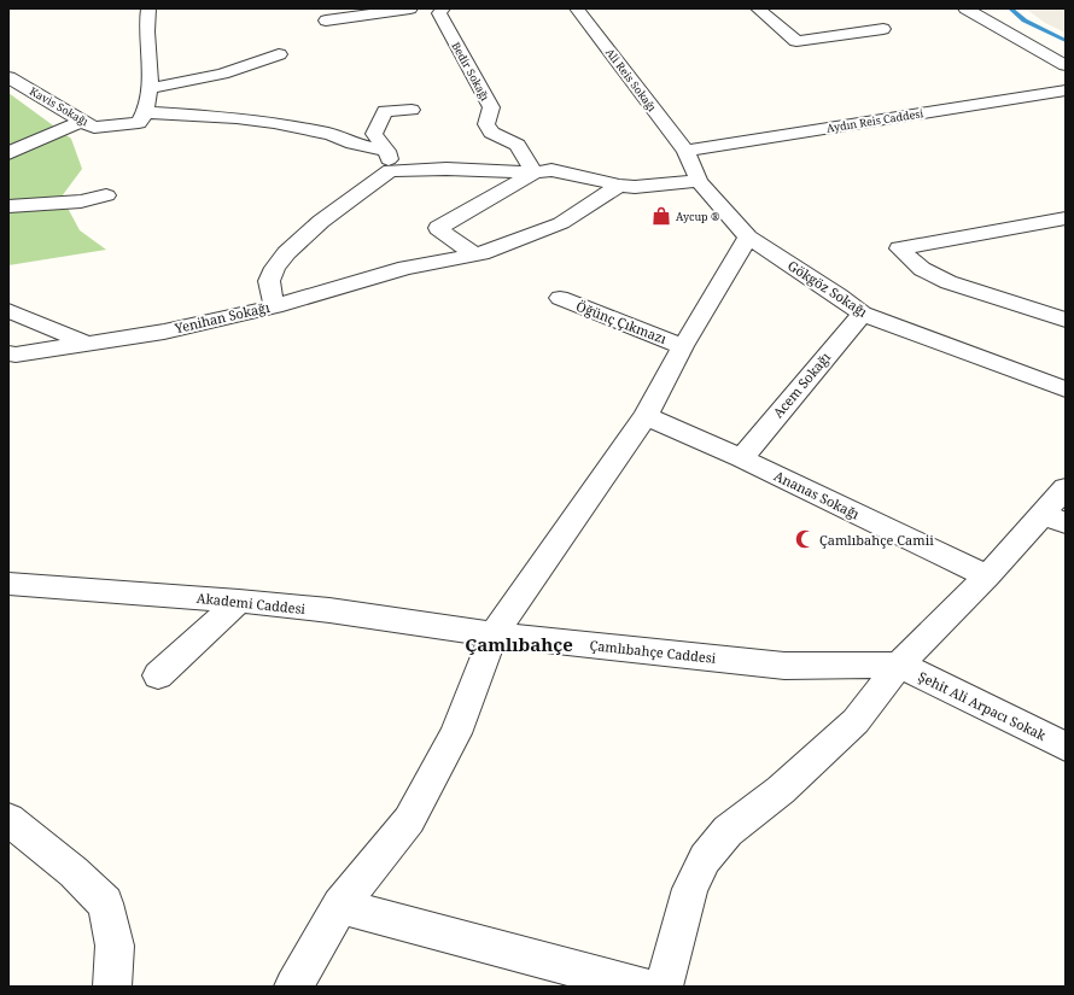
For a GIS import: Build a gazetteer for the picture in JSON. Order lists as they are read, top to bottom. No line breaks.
{"streets":{"street":["Bedir Sokağı","Ali Reis Sokağı","Kavis Sokağı","Aydın Reis Caddesi","Gökgöz Sokağı","Yenihan Sokağı","Öğünç Çıkmazı","Acem Sokağı","Ananas Sokağı","Akademi Caddesi","Çamlıbahçe Caddesi","Şehit Ali Arpacı Sokak"]},"crossings":[["Ali Reis Sokağı","Aydın Reis Caddesi"],["Ali Reis Sokağı","Gökgöz Sokağı"],["Aydın Reis Caddesi","Gökgöz Sokağı"],["Gökgöz Sokağı","Acem Sokağı"],["Acem Sokağı","Ananas Sokağı"],["Akademi Caddesi","Çamlıbahçe Caddesi"],["Çamlıbahçe Caddesi","Şehit Ali Arpacı Sokak"]],"districts":["Çamlıbahçe"],"places":{"shop":["Aycup ®"],"mosque":["Çamlıbahçe Camii"]}}
